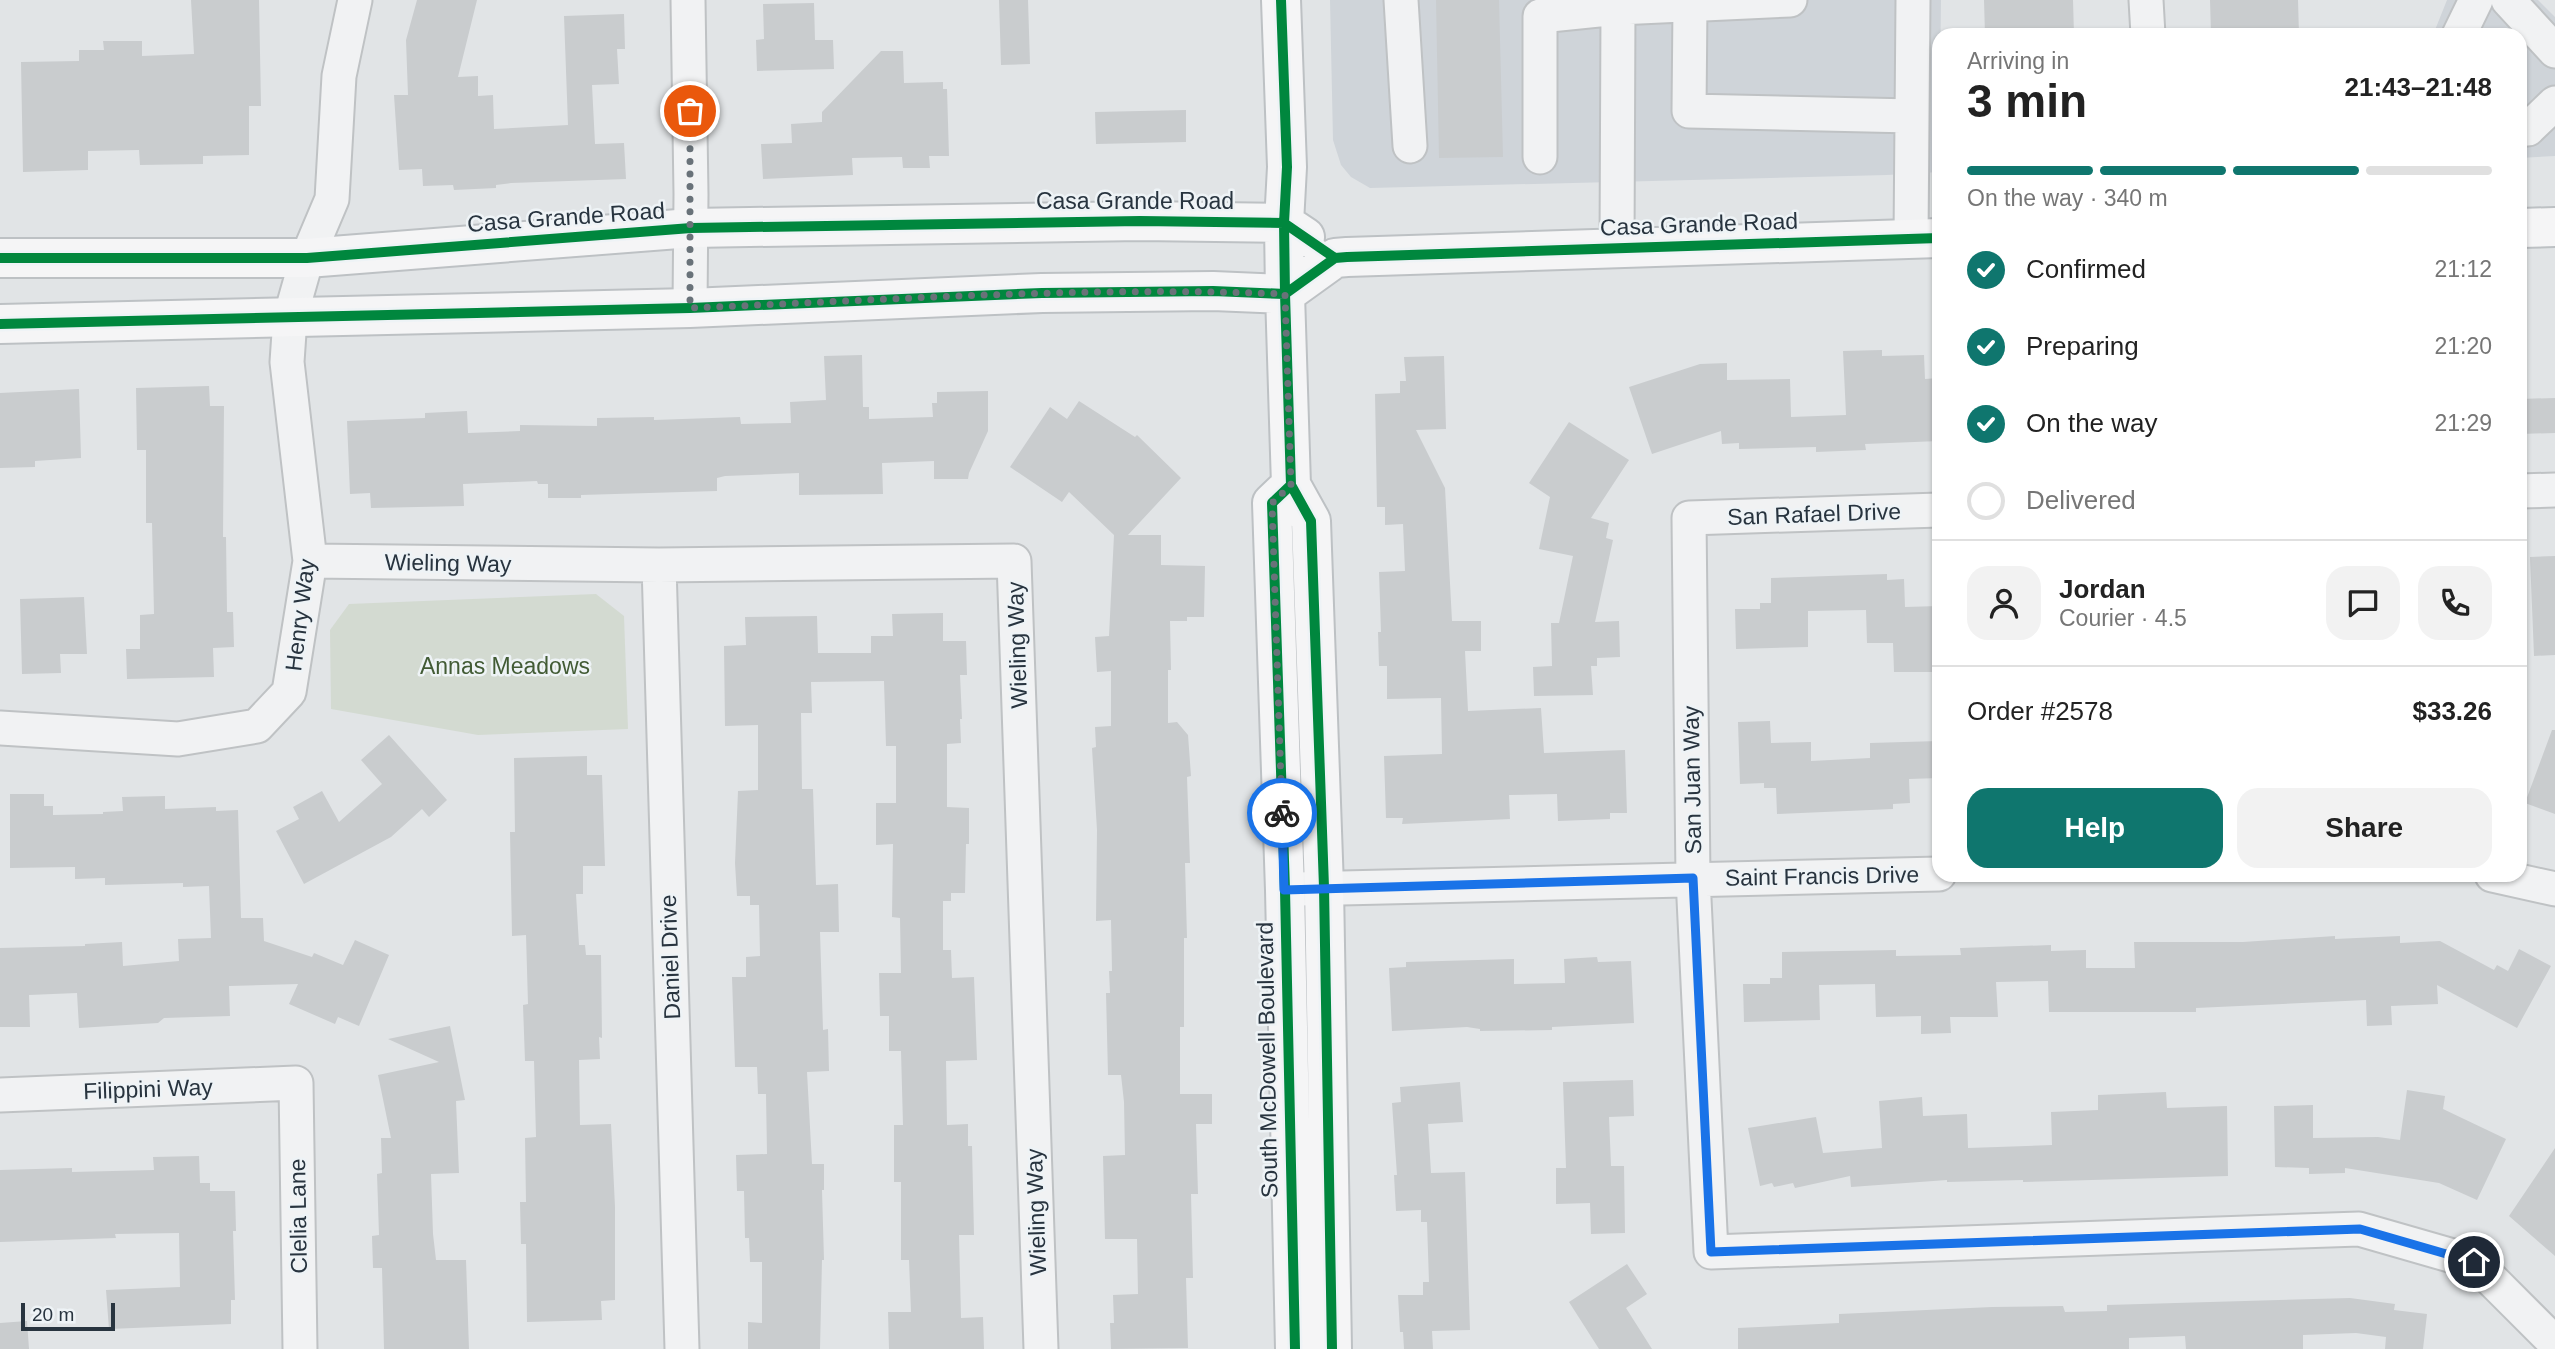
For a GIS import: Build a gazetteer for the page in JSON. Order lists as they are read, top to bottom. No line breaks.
{"streets":{"main road":["Casa Grande Road","South McDowell Boulevard"],"street":["San Rafael Drive","Wieling Way","Henry Way","San Juan Way","Saint Francis Drive","Daniel Drive","Filippini Way","Clelia Lane"]},"crossings":[["Casa Grande Road","Henry Way"],["San Rafael Drive","San Juan Way"],["Wieling Way","Henry Way"],["Wieling Way","Daniel Drive"],["San Juan Way","Saint Francis Drive"],["Saint Francis Drive","South McDowell Boulevard"],["Filippini Way","Clelia Lane"]],"parks":["Annas Meadows"],"scale_bar":"20 m","page":{"heading":["3 min","Arriving in","21:43–21:48"],"panel":["Jordan","Courier · 4.5","Order #2578","$33.26"],"bar":"On the way · 340 m","list":[["Confirmed","21:12"],["Preparing","21:20"],["On the way","21:29"],"Delivered"],"buttons":["Help","Share"],"scale":"20 m"}}
